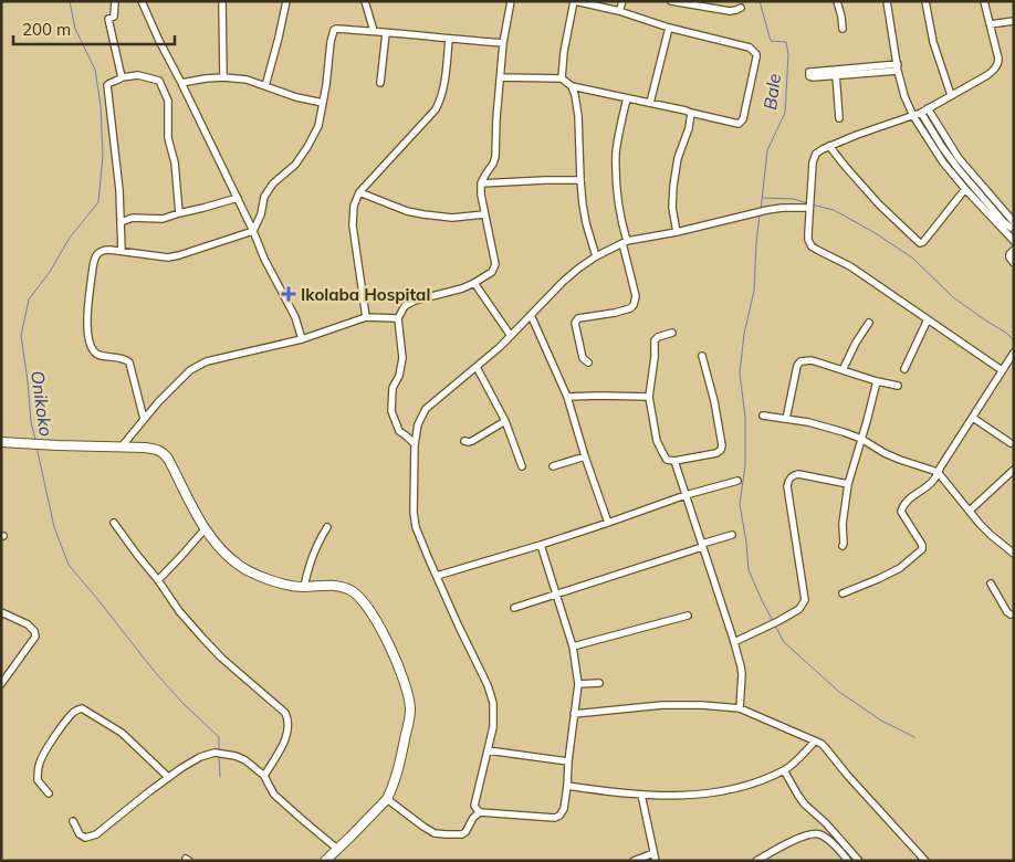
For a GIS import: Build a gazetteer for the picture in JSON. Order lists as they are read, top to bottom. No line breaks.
{"water":["Bale","Onikoko"],"places":{"health":["Ikolaba Hospital"]},"scale_bar":"200 m"}
